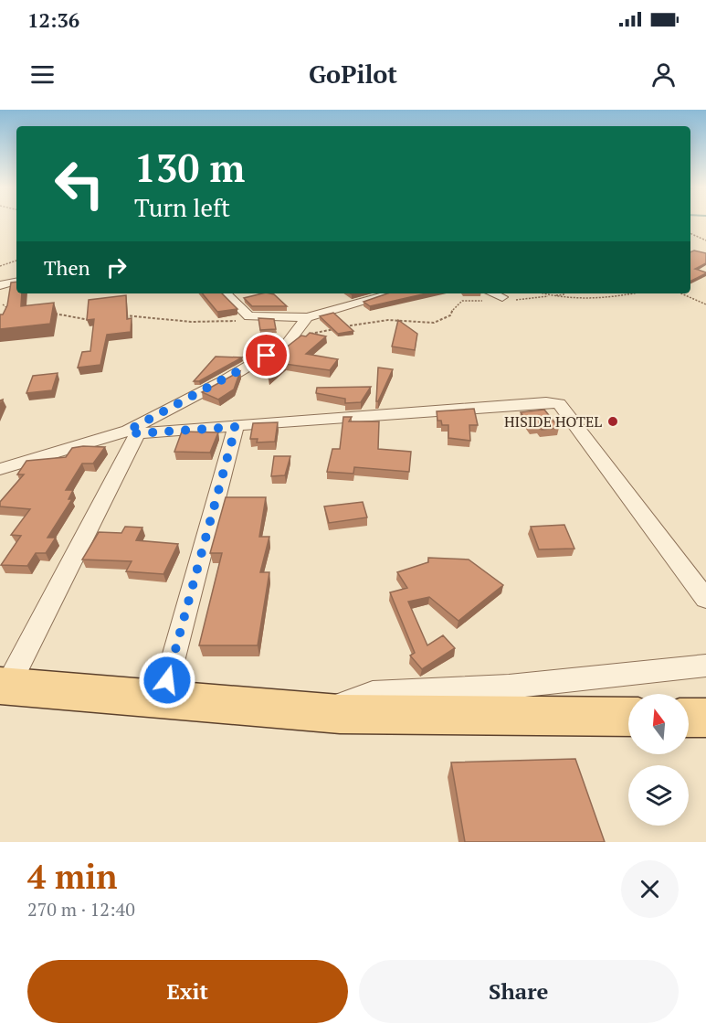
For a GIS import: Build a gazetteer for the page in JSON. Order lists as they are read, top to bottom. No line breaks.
{"places":["HISIDE HOTEL"],"north":"top","page":{"status":"12:36","header":"GoPilot","turn":["130 m","Turn left"],"then":"Then","heading":["4 min","270 m · 12:40"],"buttons":["Exit","Share"]}}
